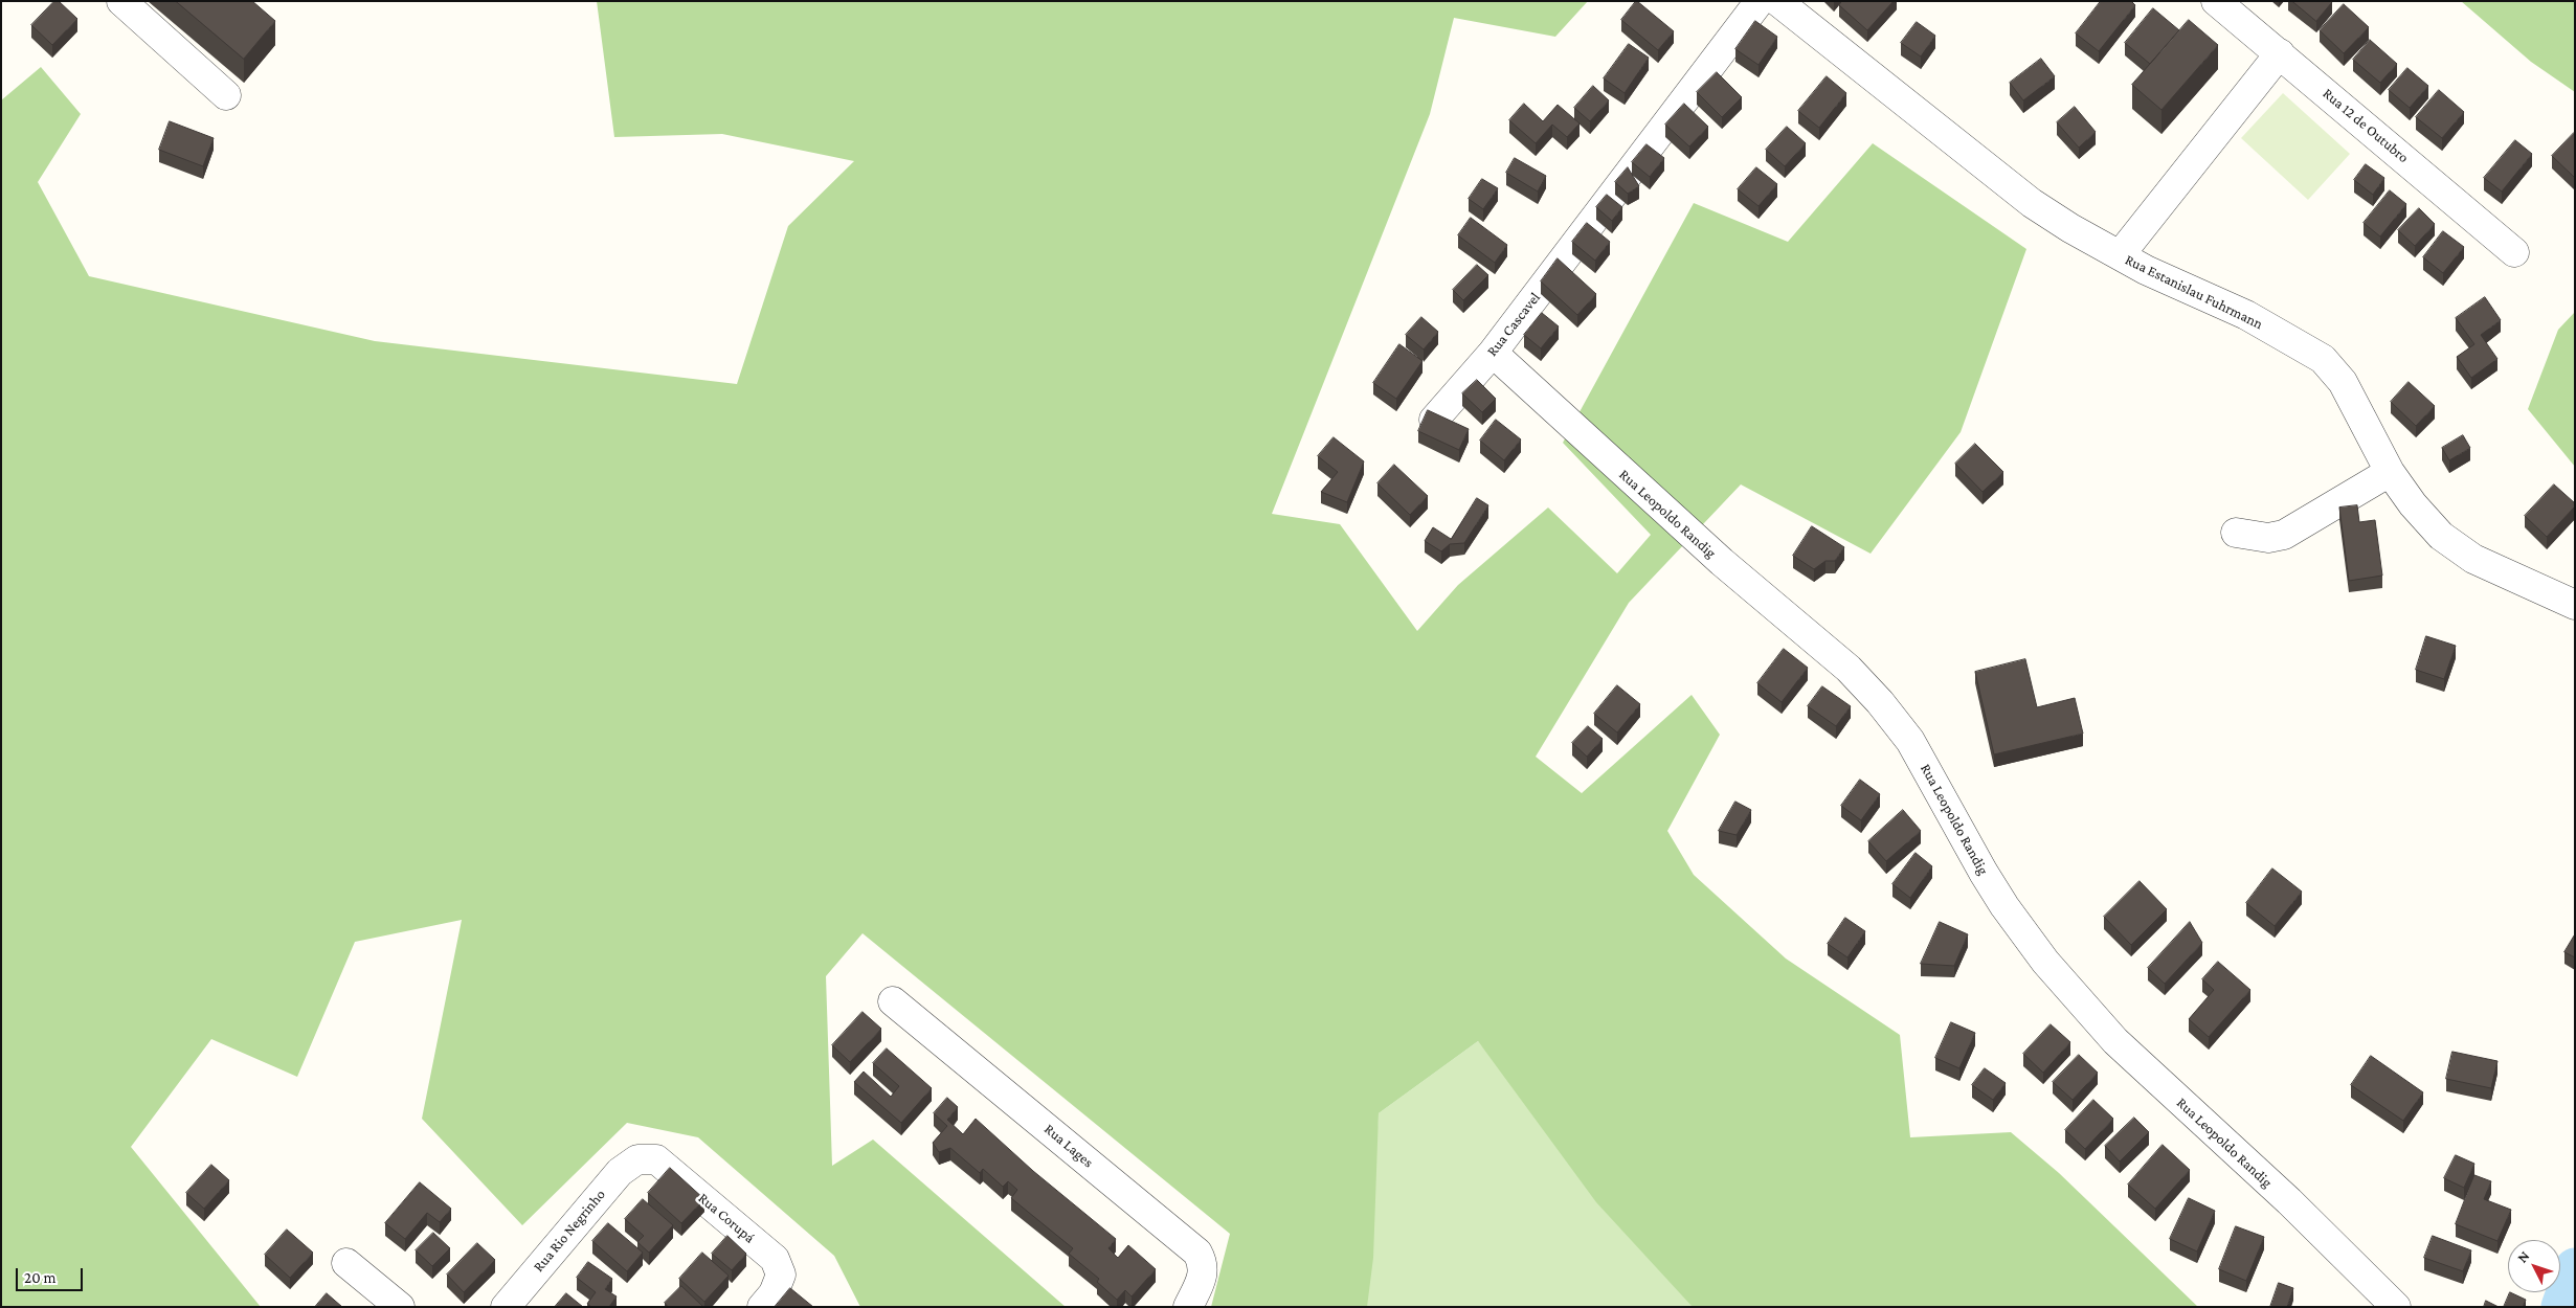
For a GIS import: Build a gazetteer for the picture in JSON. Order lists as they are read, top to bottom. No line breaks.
{"streets":{"street":["Rua 12 de Outubro","Rua Estanislau Fuhrmann","Rua Cascavel","Rua Leopoldo Randig","Rua Lages","Rua Corupá","Rua Rio Negrinho"]},"crossings":[["Rua Cascavel","Rua Leopoldo Randig"],["Rua Corupá","Rua Rio Negrinho"]],"scale_bar":"20 m","north":"top left"}
